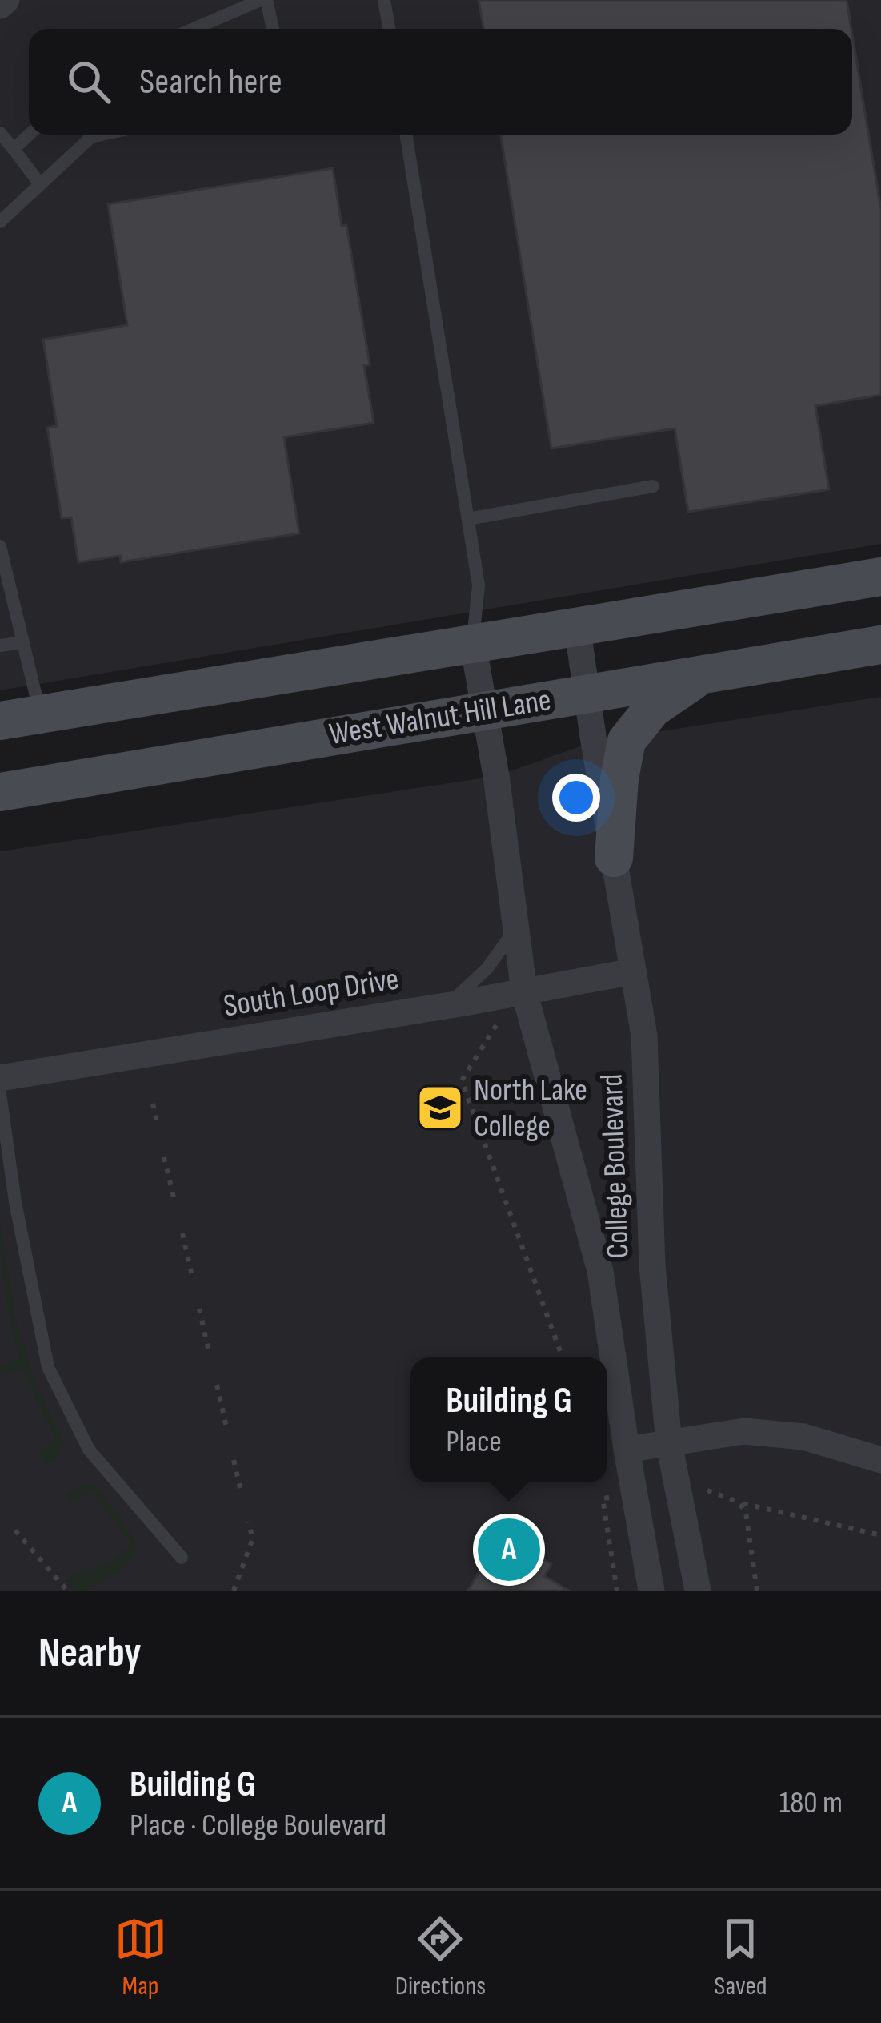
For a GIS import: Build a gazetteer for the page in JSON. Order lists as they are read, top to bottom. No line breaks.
{"streets":{"main road":["West Walnut Hill Lane"],"street":["South Loop Drive","College Boulevard"]},"crossings":[["West Walnut Hill Lane","College Boulevard"],["South Loop Drive","College Boulevard"]],"places":{"school or university":["North Lake College"]},"page":{"search":"Search here","popup":["Building G","Place"],"pins":"A","heading":"Nearby","list":[{"mark":"A","name":"Building G","note":"Place · College Boulevard","value":"180 m"}],"nav":["Map","Directions","Saved"]}}
